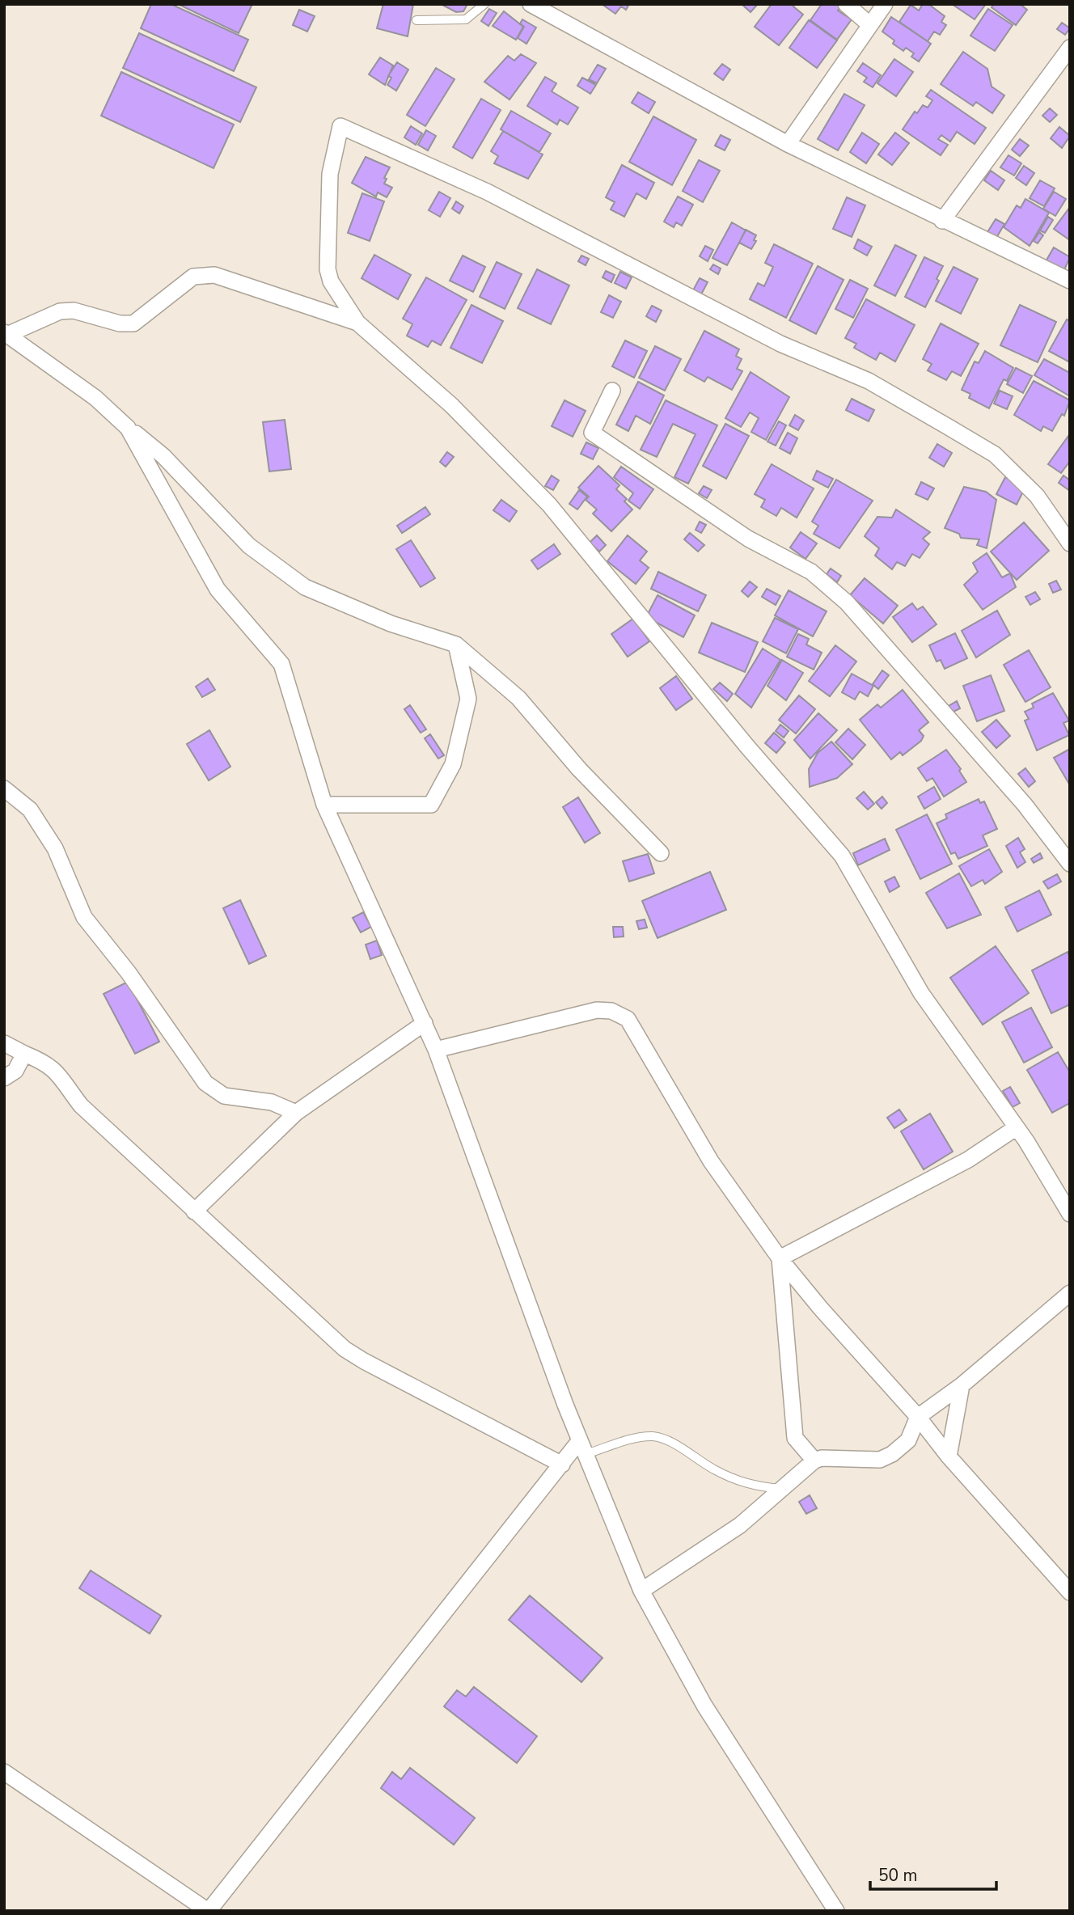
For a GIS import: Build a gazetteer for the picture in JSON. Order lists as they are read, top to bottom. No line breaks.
{"scale_bar":"50 m"}
